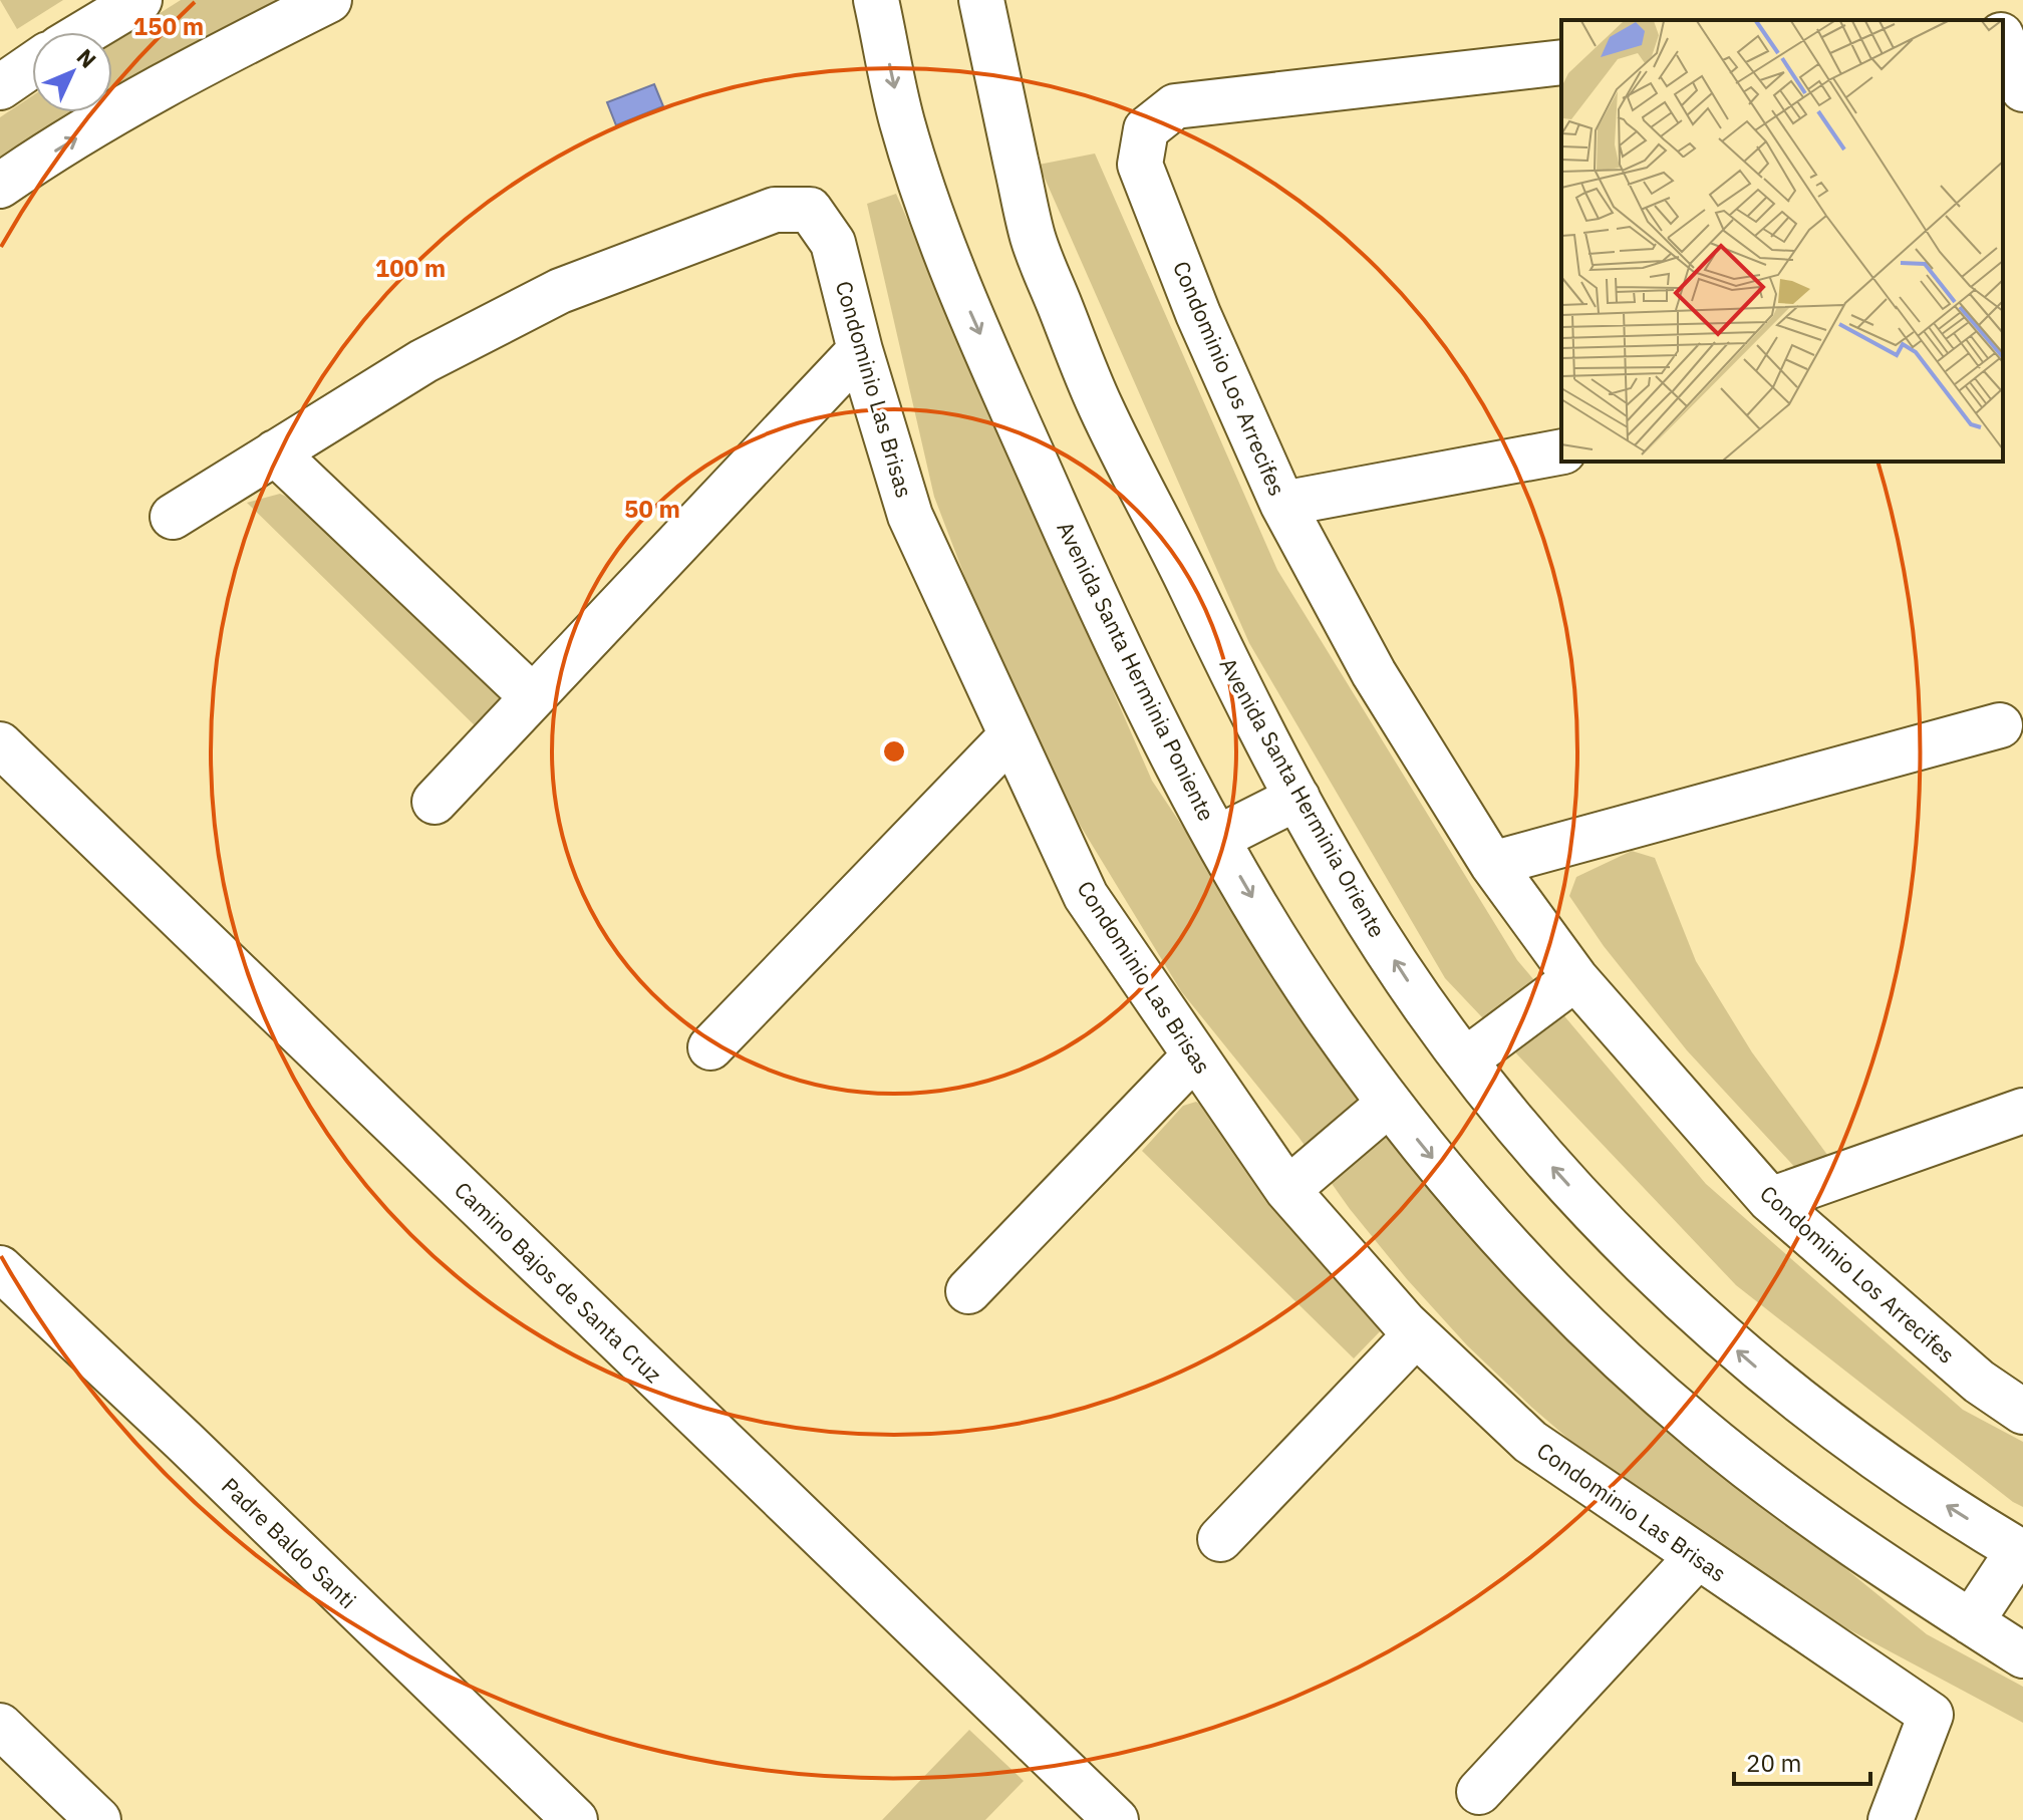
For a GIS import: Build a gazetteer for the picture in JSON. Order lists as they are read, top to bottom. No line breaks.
{"streets":{"street":["Condominio Los Arrecifes","Condominio Las Brisas","Avenida Santa Herminia Poniente","Avenida Santa Herminia Oriente","Camino Bajos de Santa Cruz","Padre Baldo Santi"]},"one_way":["Avenida Santa Herminia Poniente","Avenida Santa Herminia Oriente"],"scale_bar":"20 m","north":"top right","rings":["150 m","100 m","50 m"]}
